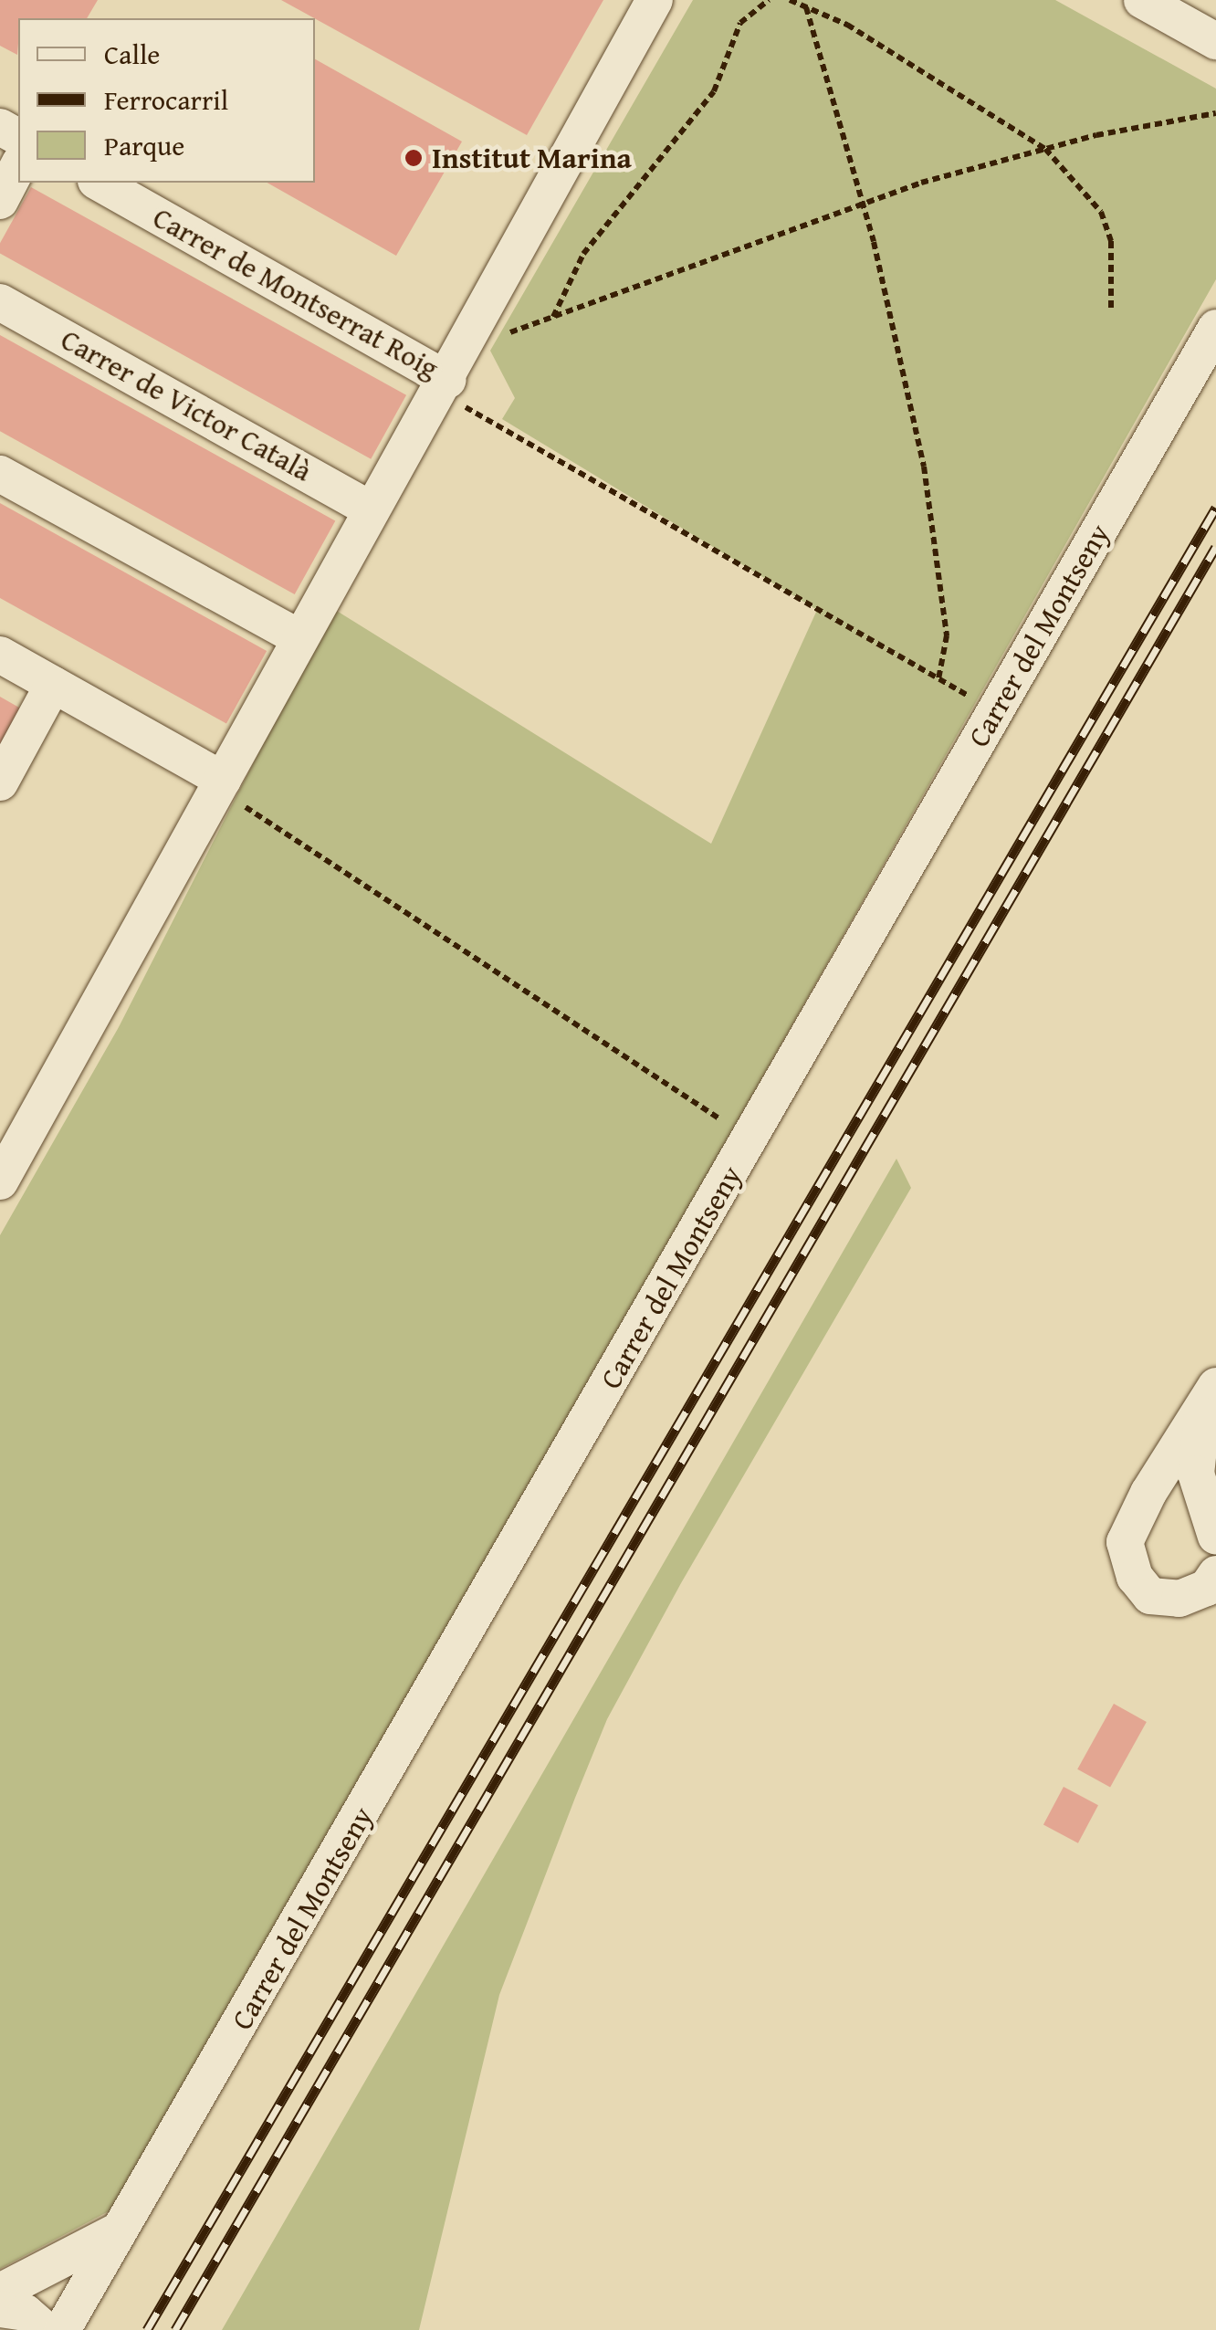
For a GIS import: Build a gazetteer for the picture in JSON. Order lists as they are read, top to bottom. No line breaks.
{"streets":{"street":["Carrer de Montserrat Roig","Carrer de Victor Català","Carrer del Montseny"]},"places":["Institut Marina"],"legend":["Calle","Ferrocarril","Parque"]}
